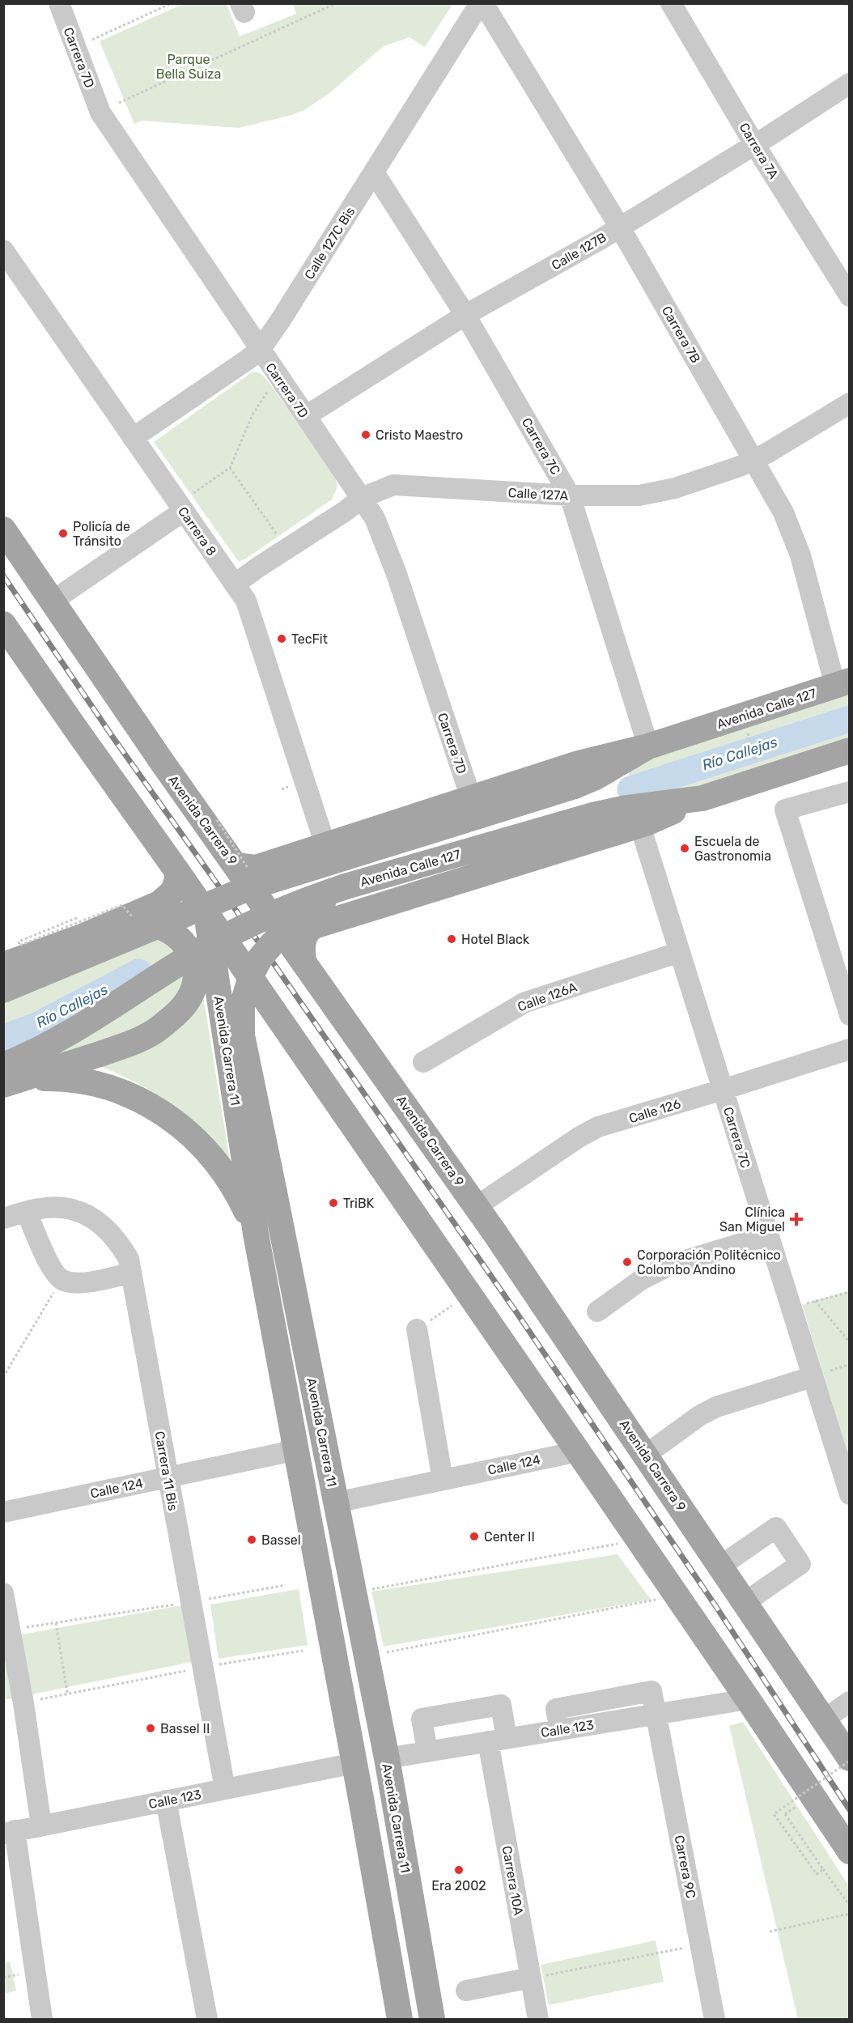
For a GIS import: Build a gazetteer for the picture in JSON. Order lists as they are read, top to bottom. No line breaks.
{"streets":{"main road":["Avenida Calle 127","Avenida Carrera 9","Avenida Carrera 11"],"street":["Carrera 7D","Carrera 7A","Calle 127C Bis","Calle 127B","Carrera 7B","Carrera 7C","Calle 127A","Carrera 8","Calle 126A","Calle 126","Calle 124","Carrera 11 Bis","Calle 123","Carrera 9C","Carrera 10A"]},"crossings":[["Carrera 7D","Calle 127C Bis"],["Carrera 7D","Calle 127B"],["Carrera 7D","Calle 127A"],["Carrera 7A","Calle 127B"],["Calle 127C Bis","Carrera 7B"],["Calle 127C Bis","Carrera 7C"],["Calle 127C Bis","Carrera 8"],["Calle 127B","Carrera 7B"],["Calle 127B","Carrera 7C"],["Carrera 7B","Calle 127A"],["Carrera 7B","Avenida Calle 127"],["Carrera 7C","Calle 127A"],["Carrera 7C","Avenida Calle 127"],["Carrera 7C","Calle 126A"],["Carrera 7C","Calle 126"],["Calle 127A","Carrera 8"],["Avenida Calle 127","Avenida Carrera 11"],["Avenida Carrera 9","Calle 126"],["Avenida Carrera 11","Calle 124"],["Avenida Carrera 11","Calle 123"],["Calle 124","Carrera 11 Bis"],["Carrera 11 Bis","Calle 123"],["Calle 123","Carrera 9C"],["Calle 123","Carrera 10A"]],"water":["Río Callejas"],"parks":["Parque Bella Suiza"],"places":{"other":["Cristo Maestro","Policía de Tránsito","TecFit","Escuela de Gastronomia","Hotel Black","TriBK","Corporación Politécnico Colombo Andino","Center II","Bassel","Bassel II","Era 2002"],"health":["Clínica San Miguel"]}}
